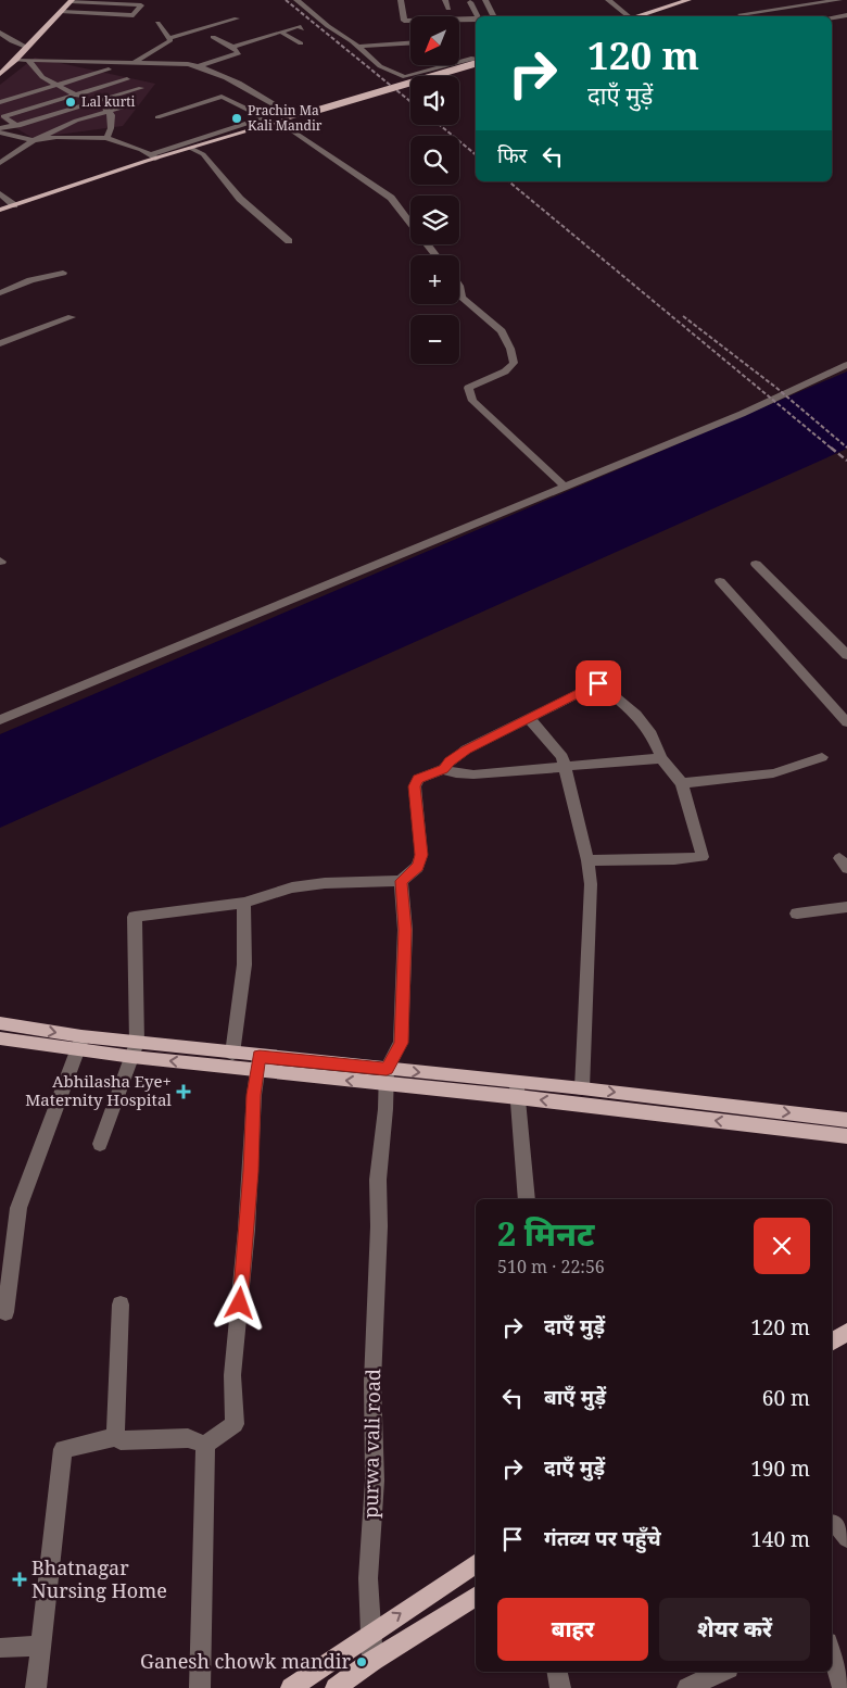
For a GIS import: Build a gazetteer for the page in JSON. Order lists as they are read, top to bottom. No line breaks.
{"streets":{"street":["purwa vali road"]},"places":{"other":["Lal kurti","Prachin Ma Kali Mandir","Ganesh chowk mandir"],"health":["Abhilasha Eye+ Maternity Hospital","Bhatnagar Nursing Home"]},"north":"bottom left","page":{"map_buttons":["+","−"],"turn":["120 m","दाएँ मुड़ें"],"then":"फिर","heading":["2 मिनट","510 m · 22:56"],"list":[{"name":"दाएँ मुड़ें","value":"120 m"},{"name":"बाएँ मुड़ें","value":"60 m"},{"name":"दाएँ मुड़ें","value":"190 m"},{"name":"गंतव्य पर पहुँचे","value":"140 m"}],"buttons":["बाहर","शेयर करें"]}}
